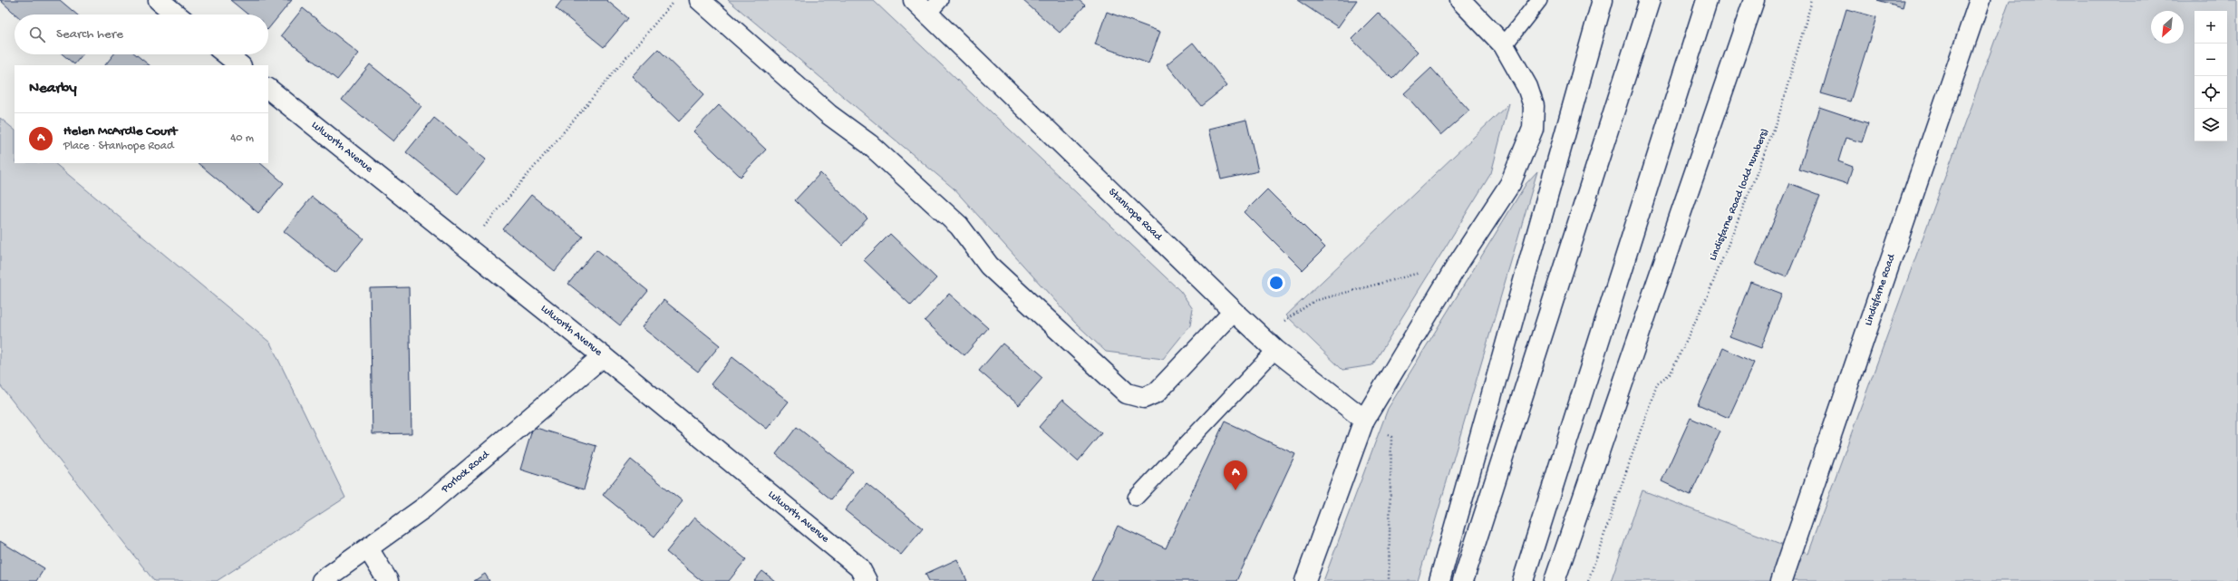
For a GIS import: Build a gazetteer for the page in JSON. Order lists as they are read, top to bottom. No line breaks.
{"streets":{"main road":["Lulworth Avenue","Stanhope Road","Lindisfarne Road","Porlock Road"],"path":["Lindisfarne Road (odd numbers)"]},"crossings":[["Lulworth Avenue","Porlock Road"]],"north":"bottom left","page":{"map_buttons":["+","−"],"search":"Search here","heading":"Nearby","list":[{"mark":"A","name":"Helen McArdle Court","note":"Place · Stanhope Road","value":"40 m"}],"pins":"A"}}
